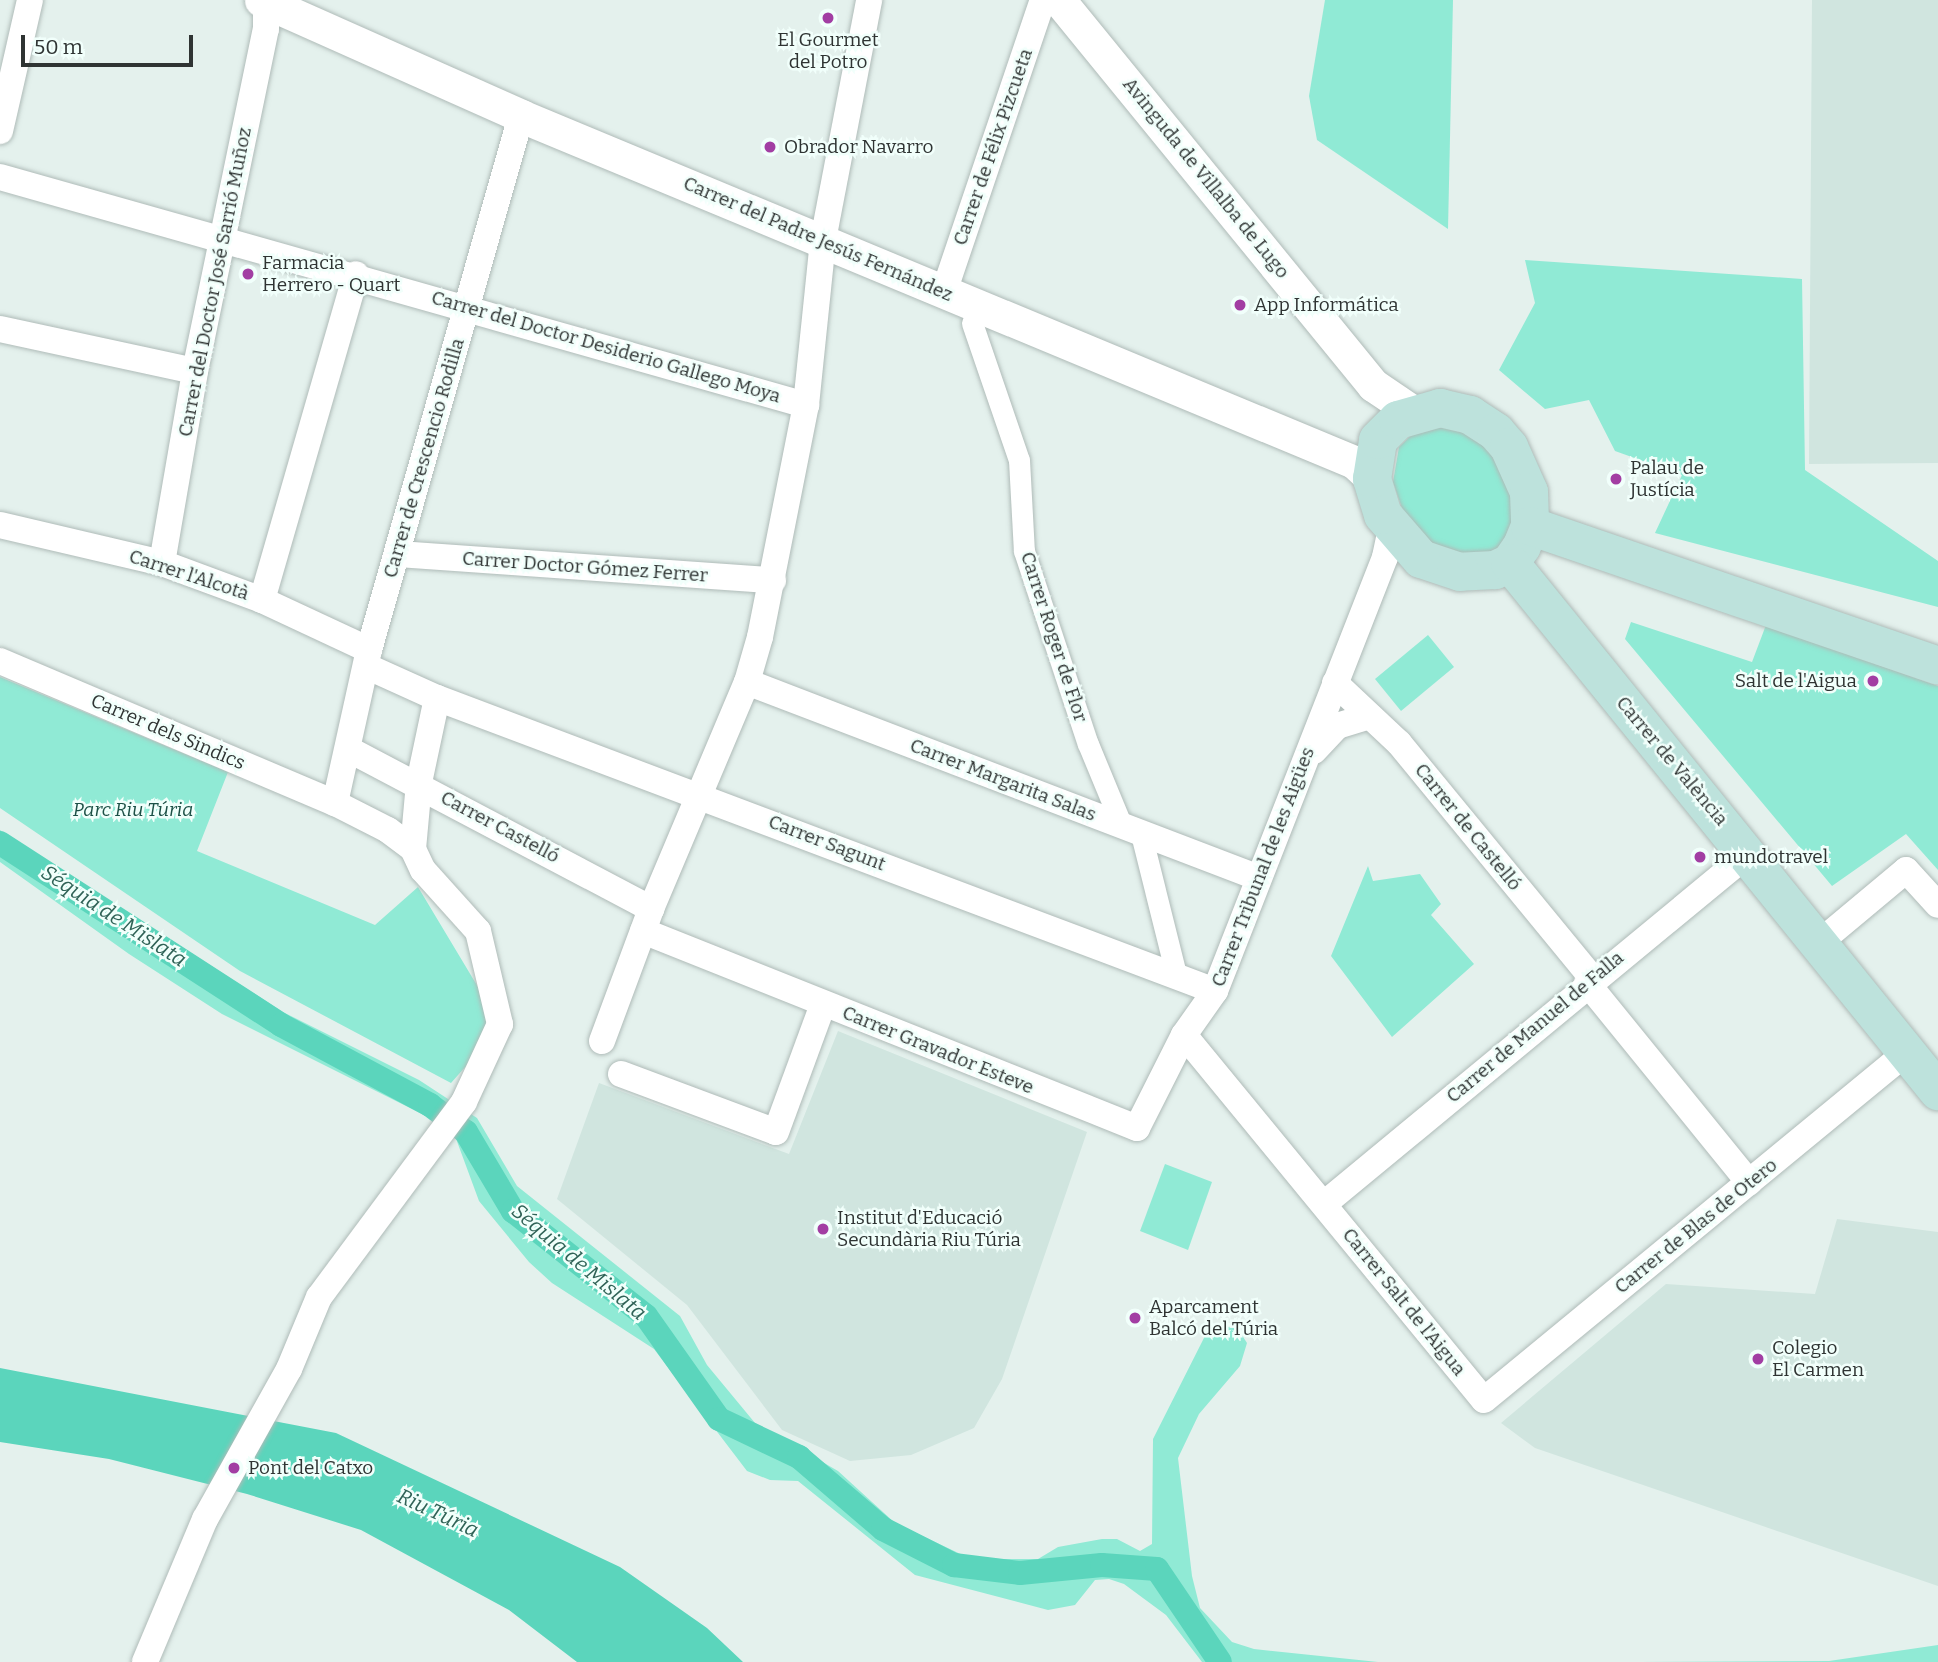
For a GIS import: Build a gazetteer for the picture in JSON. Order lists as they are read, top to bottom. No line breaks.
{"streets":{"main road":["Carrer de València"],"street":["Carrer de Félix Pizcueta","Avinguda de Villalba de Lugo","Carrer del Padre Jesús Fernández","Carrer del Doctor José Sarrió Muñoz","Carrer del Doctor Desiderio Gallego Moya","Carrer de Crescencio Rodilla","Carrer Doctor Gómez Ferrer","Carrer l'Alcotà","Carrer Roger de Flor","Carrer dels Sindics","Carrer Margarita Salas","Carrer Castelló","Carrer de Castelló","Carrer Sagunt","Carrer Tribunal de les Aigües","Carrer de Manuel de Falla","Carrer Gravador Esteve","Carrer de Blas de Otero","Carrer Salt de l'Aigua"]},"crossings":[["Carrer de Félix Pizcueta","Carrer del Padre Jesús Fernández"],["Avinguda de Villalba de Lugo","Carrer del Padre Jesús Fernández"],["Avinguda de Villalba de Lugo","Carrer de València"],["Avinguda de Villalba de Lugo","Carrer Tribunal de les Aigües"],["Carrer del Padre Jesús Fernández","Carrer del Doctor José Sarrió Muñoz"],["Carrer del Padre Jesús Fernández","Carrer de Crescencio Rodilla"],["Carrer del Padre Jesús Fernández","Carrer de València"],["Carrer del Padre Jesús Fernández","Carrer Tribunal de les Aigües"],["Carrer del Doctor José Sarrió Muñoz","Carrer del Doctor Desiderio Gallego Moya"],["Carrer del Doctor José Sarrió Muñoz","Carrer l'Alcotà"],["Carrer del Doctor Desiderio Gallego Moya","Carrer de Crescencio Rodilla"],["Carrer de Crescencio Rodilla","Carrer Doctor Gómez Ferrer"],["Carrer de Crescencio Rodilla","Carrer l'Alcotà"],["Carrer de Crescencio Rodilla","Carrer dels Sindics"],["Carrer de Crescencio Rodilla","Carrer Castelló"],["Carrer l'Alcotà","Carrer Sagunt"],["Carrer Roger de Flor","Carrer Margarita Salas"],["Carrer Roger de Flor","Carrer Sagunt"],["Carrer de València","Carrer Tribunal de les Aigües"],["Carrer de València","Carrer de Manuel de Falla"],["Carrer de València","Carrer de Blas de Otero"],["Carrer Margarita Salas","Carrer Tribunal de les Aigües"],["Carrer Castelló","Carrer Gravador Esteve"],["Carrer de Castelló","Carrer Tribunal de les Aigües"],["Carrer de Castelló","Carrer de Manuel de Falla"],["Carrer de Castelló","Carrer de Blas de Otero"],["Carrer Sagunt","Carrer Tribunal de les Aigües"],["Carrer Tribunal de les Aigües","Carrer Gravador Esteve"],["Carrer de Manuel de Falla","Carrer Salt de l'Aigua"],["Carrer de Blas de Otero","Carrer Salt de l'Aigua"]],"water":["Séquia de Mislata","Riu Túria"],"parks":["Parc Riu Túria"],"places":["El Gourmet del Potro","Obrador Navarro","Farmacia Herrero - Quart","App Informática","Palau de Justícia","Salt de l'Aigua","mundotravel","Institut d'Educació Secundària Riu Túria","Aparcament Balcó del Túria","Colegio El Carmen","Pont del Catxo"],"scale_bar":"50 m"}
